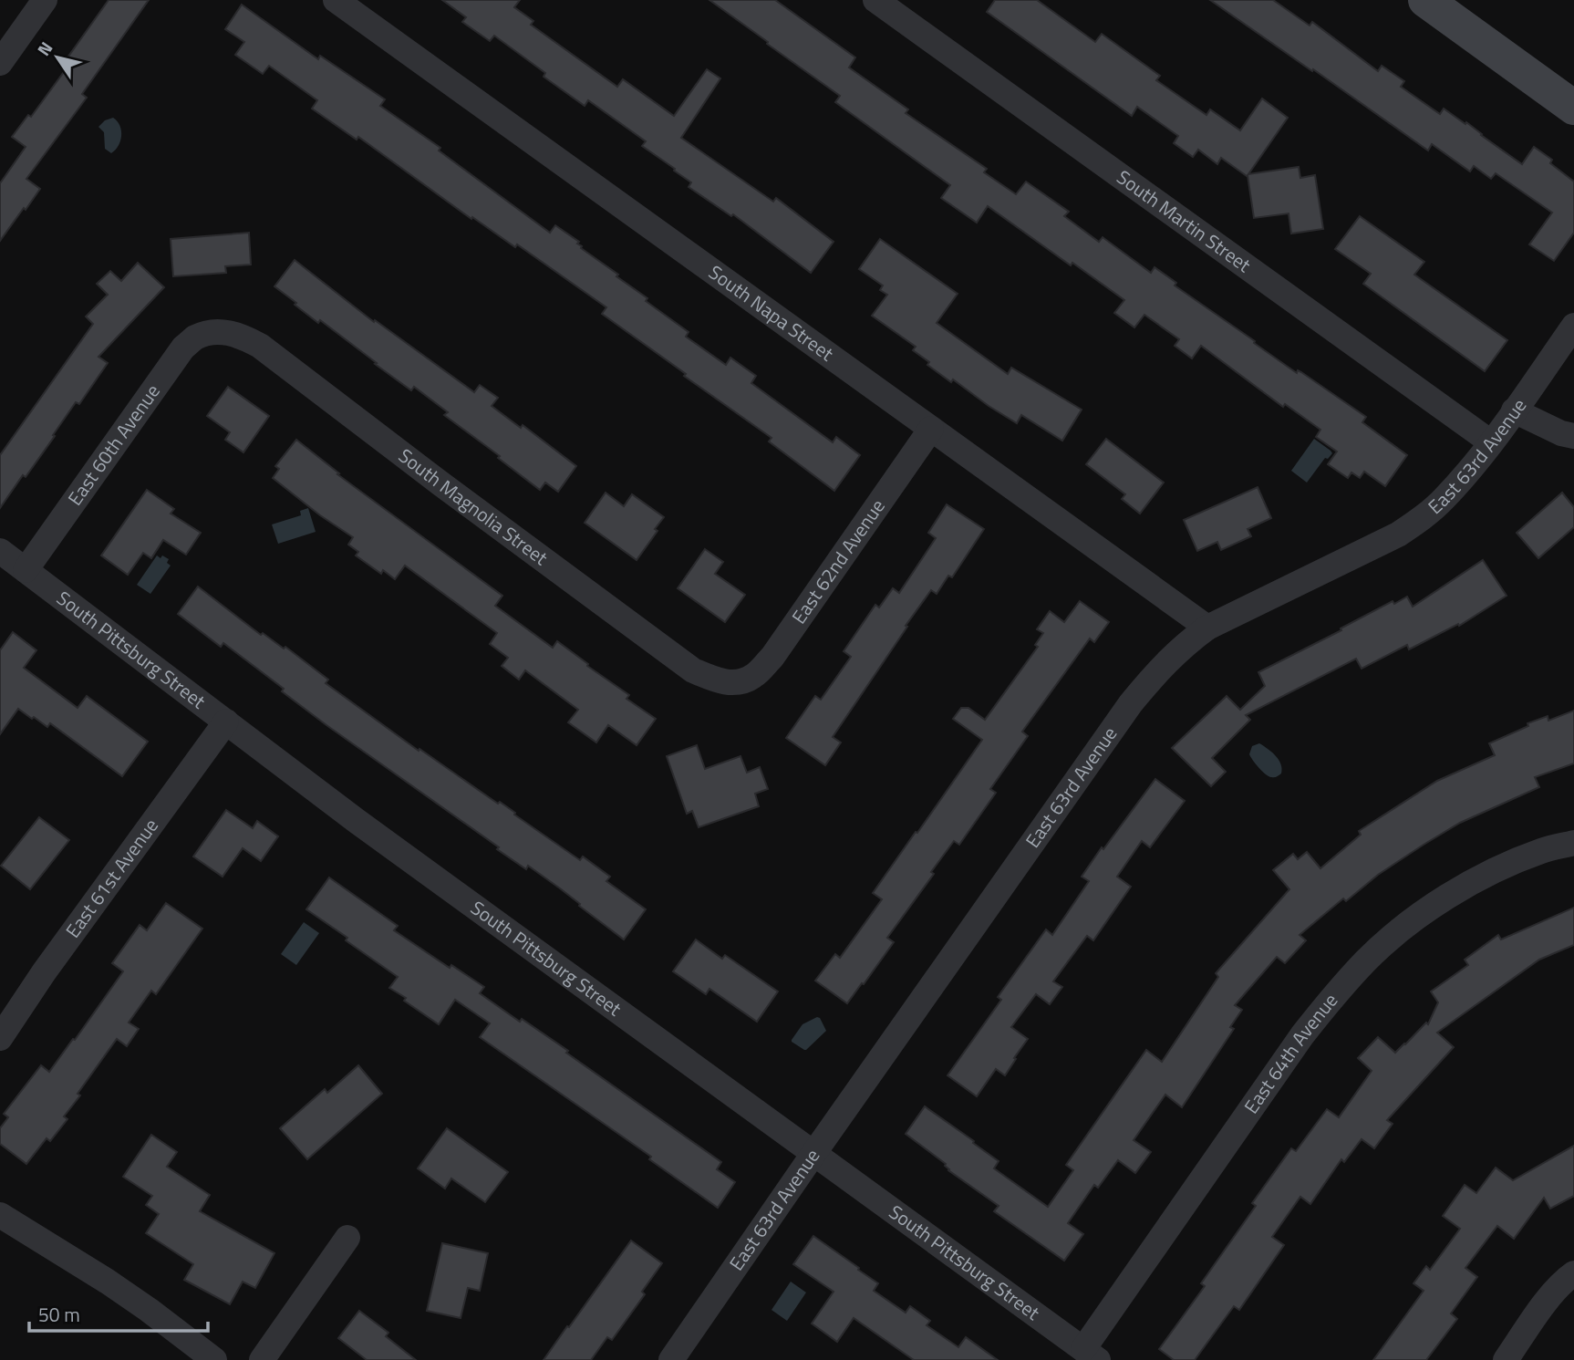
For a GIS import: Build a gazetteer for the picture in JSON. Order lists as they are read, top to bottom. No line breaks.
{"streets":{"street":["South Martin Street","South Napa Street","East 60th Avenue","East 63rd Avenue","South Magnolia Street","East 62nd Avenue","South Pittsburg Street","East 61st Avenue","East 64th Avenue"]},"crossings":[["South Martin Street","East 63rd Avenue"],["South Napa Street","East 63rd Avenue"],["South Napa Street","East 62nd Avenue"],["East 60th Avenue","South Magnolia Street"],["East 60th Avenue","South Pittsburg Street"],["East 63rd Avenue","South Pittsburg Street"],["South Magnolia Street","East 62nd Avenue"],["South Pittsburg Street","East 61st Avenue"],["South Pittsburg Street","East 64th Avenue"]],"scale_bar":"50 m","north":"top left"}
